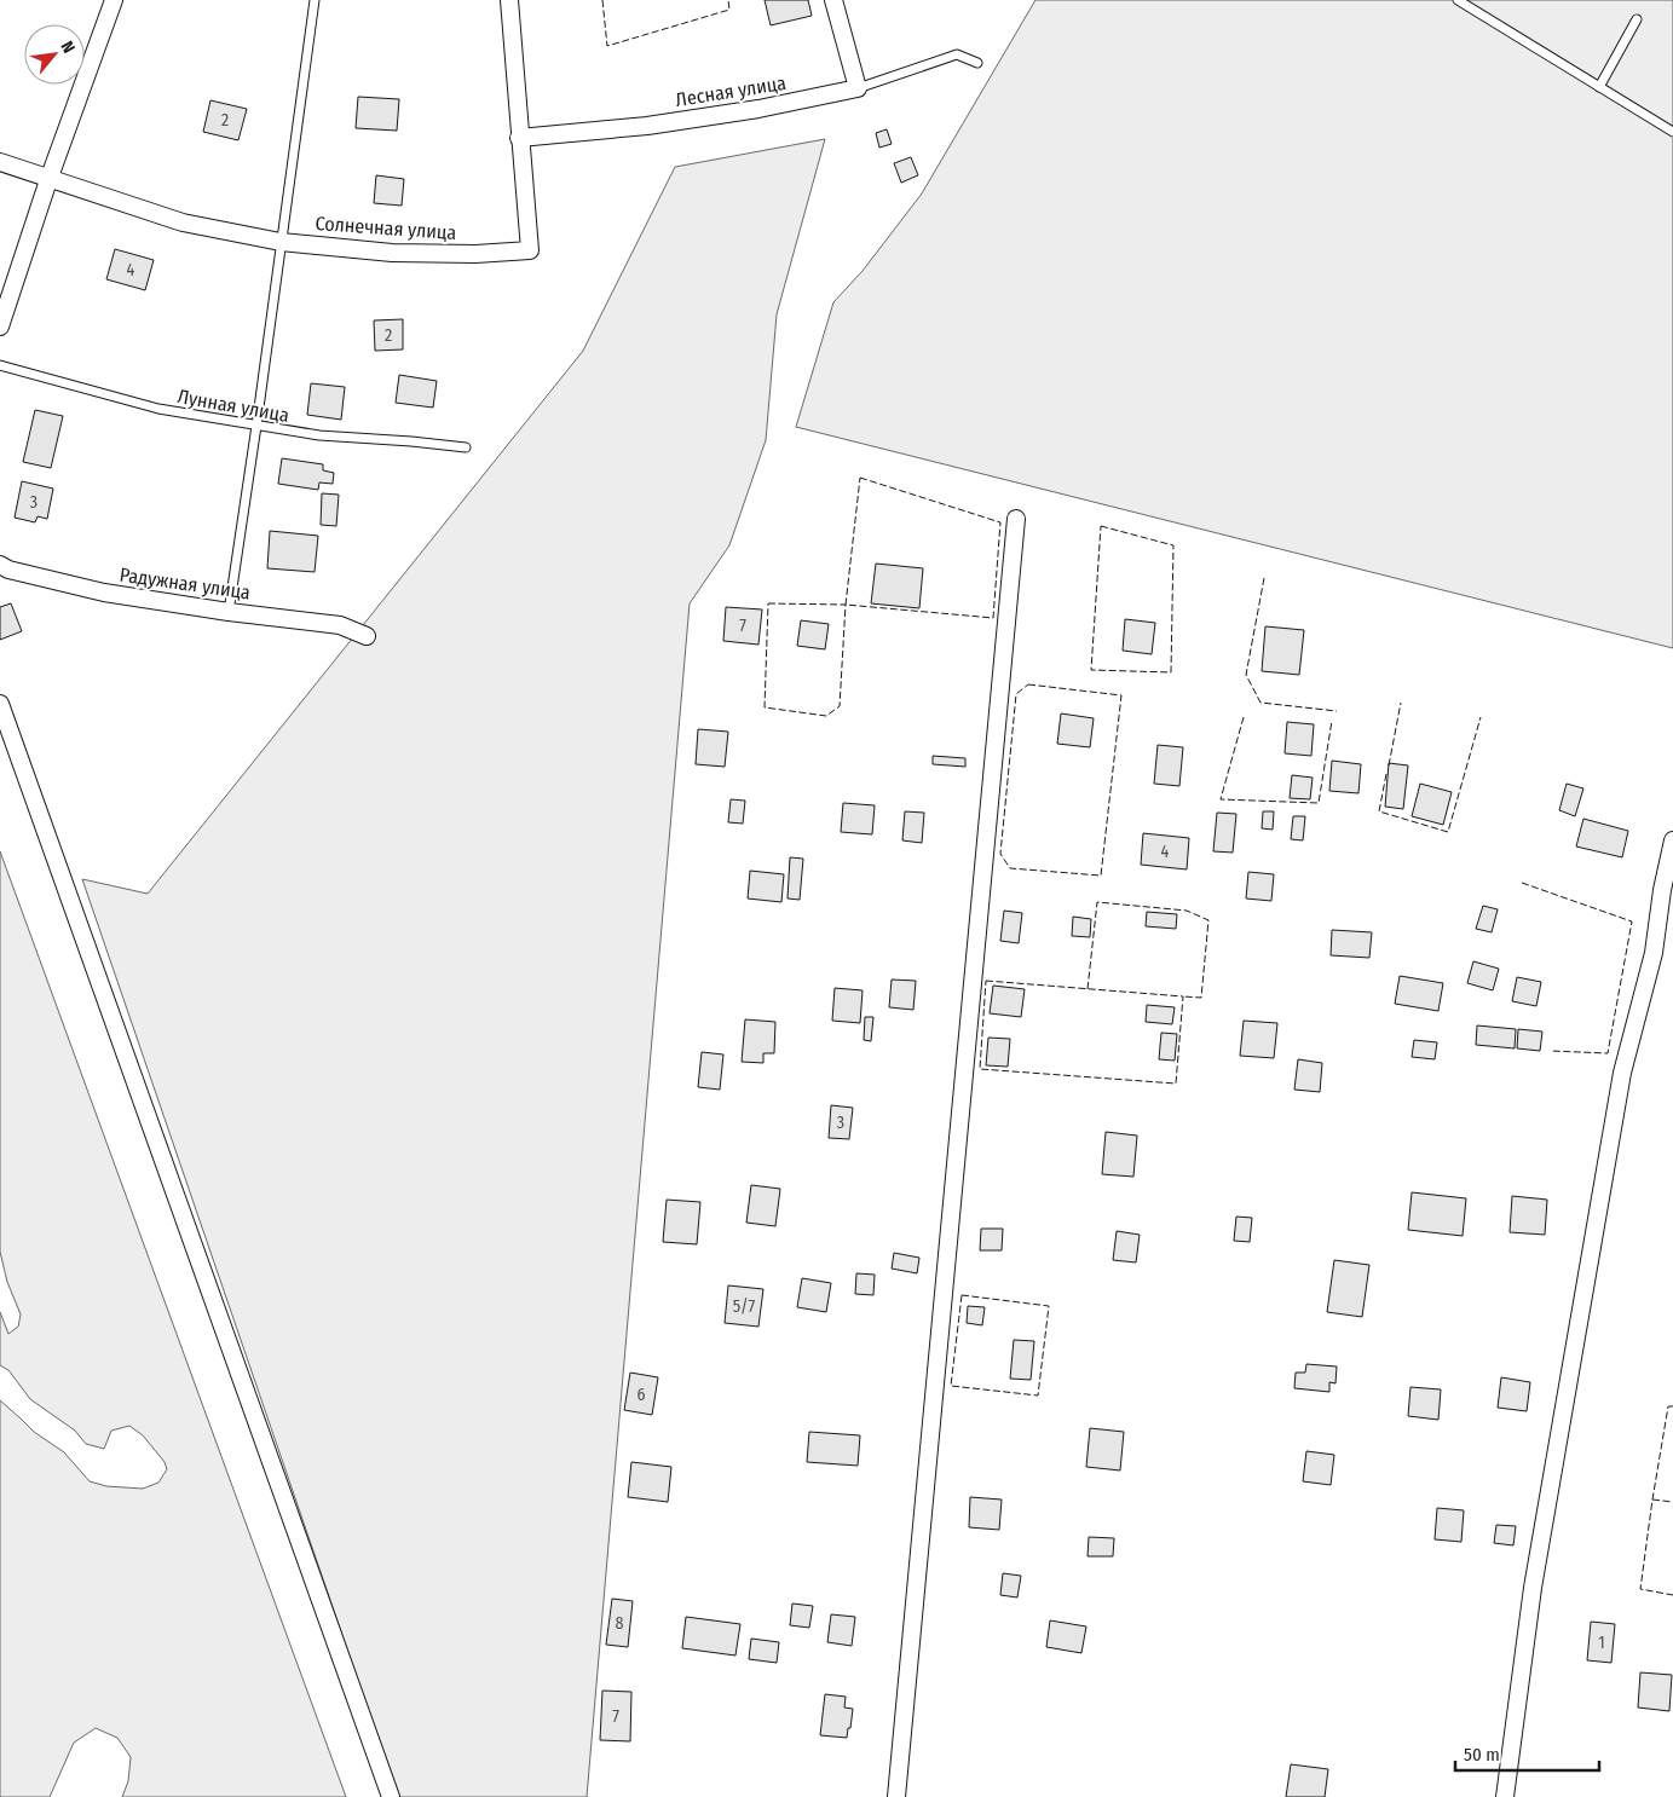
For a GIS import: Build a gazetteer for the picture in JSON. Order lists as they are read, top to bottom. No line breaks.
{"streets":{"street":["Лесная улица","Солнечная улица","Радужная улица"],"lane":["Лунная улица"]},"crossings":[["Лесная улица","Солнечная улица"]],"house_numbers":["2","4","2","3","7","4","3","5/7","6","8","1","7"],"scale_bar":"50 m","north":"top right"}
